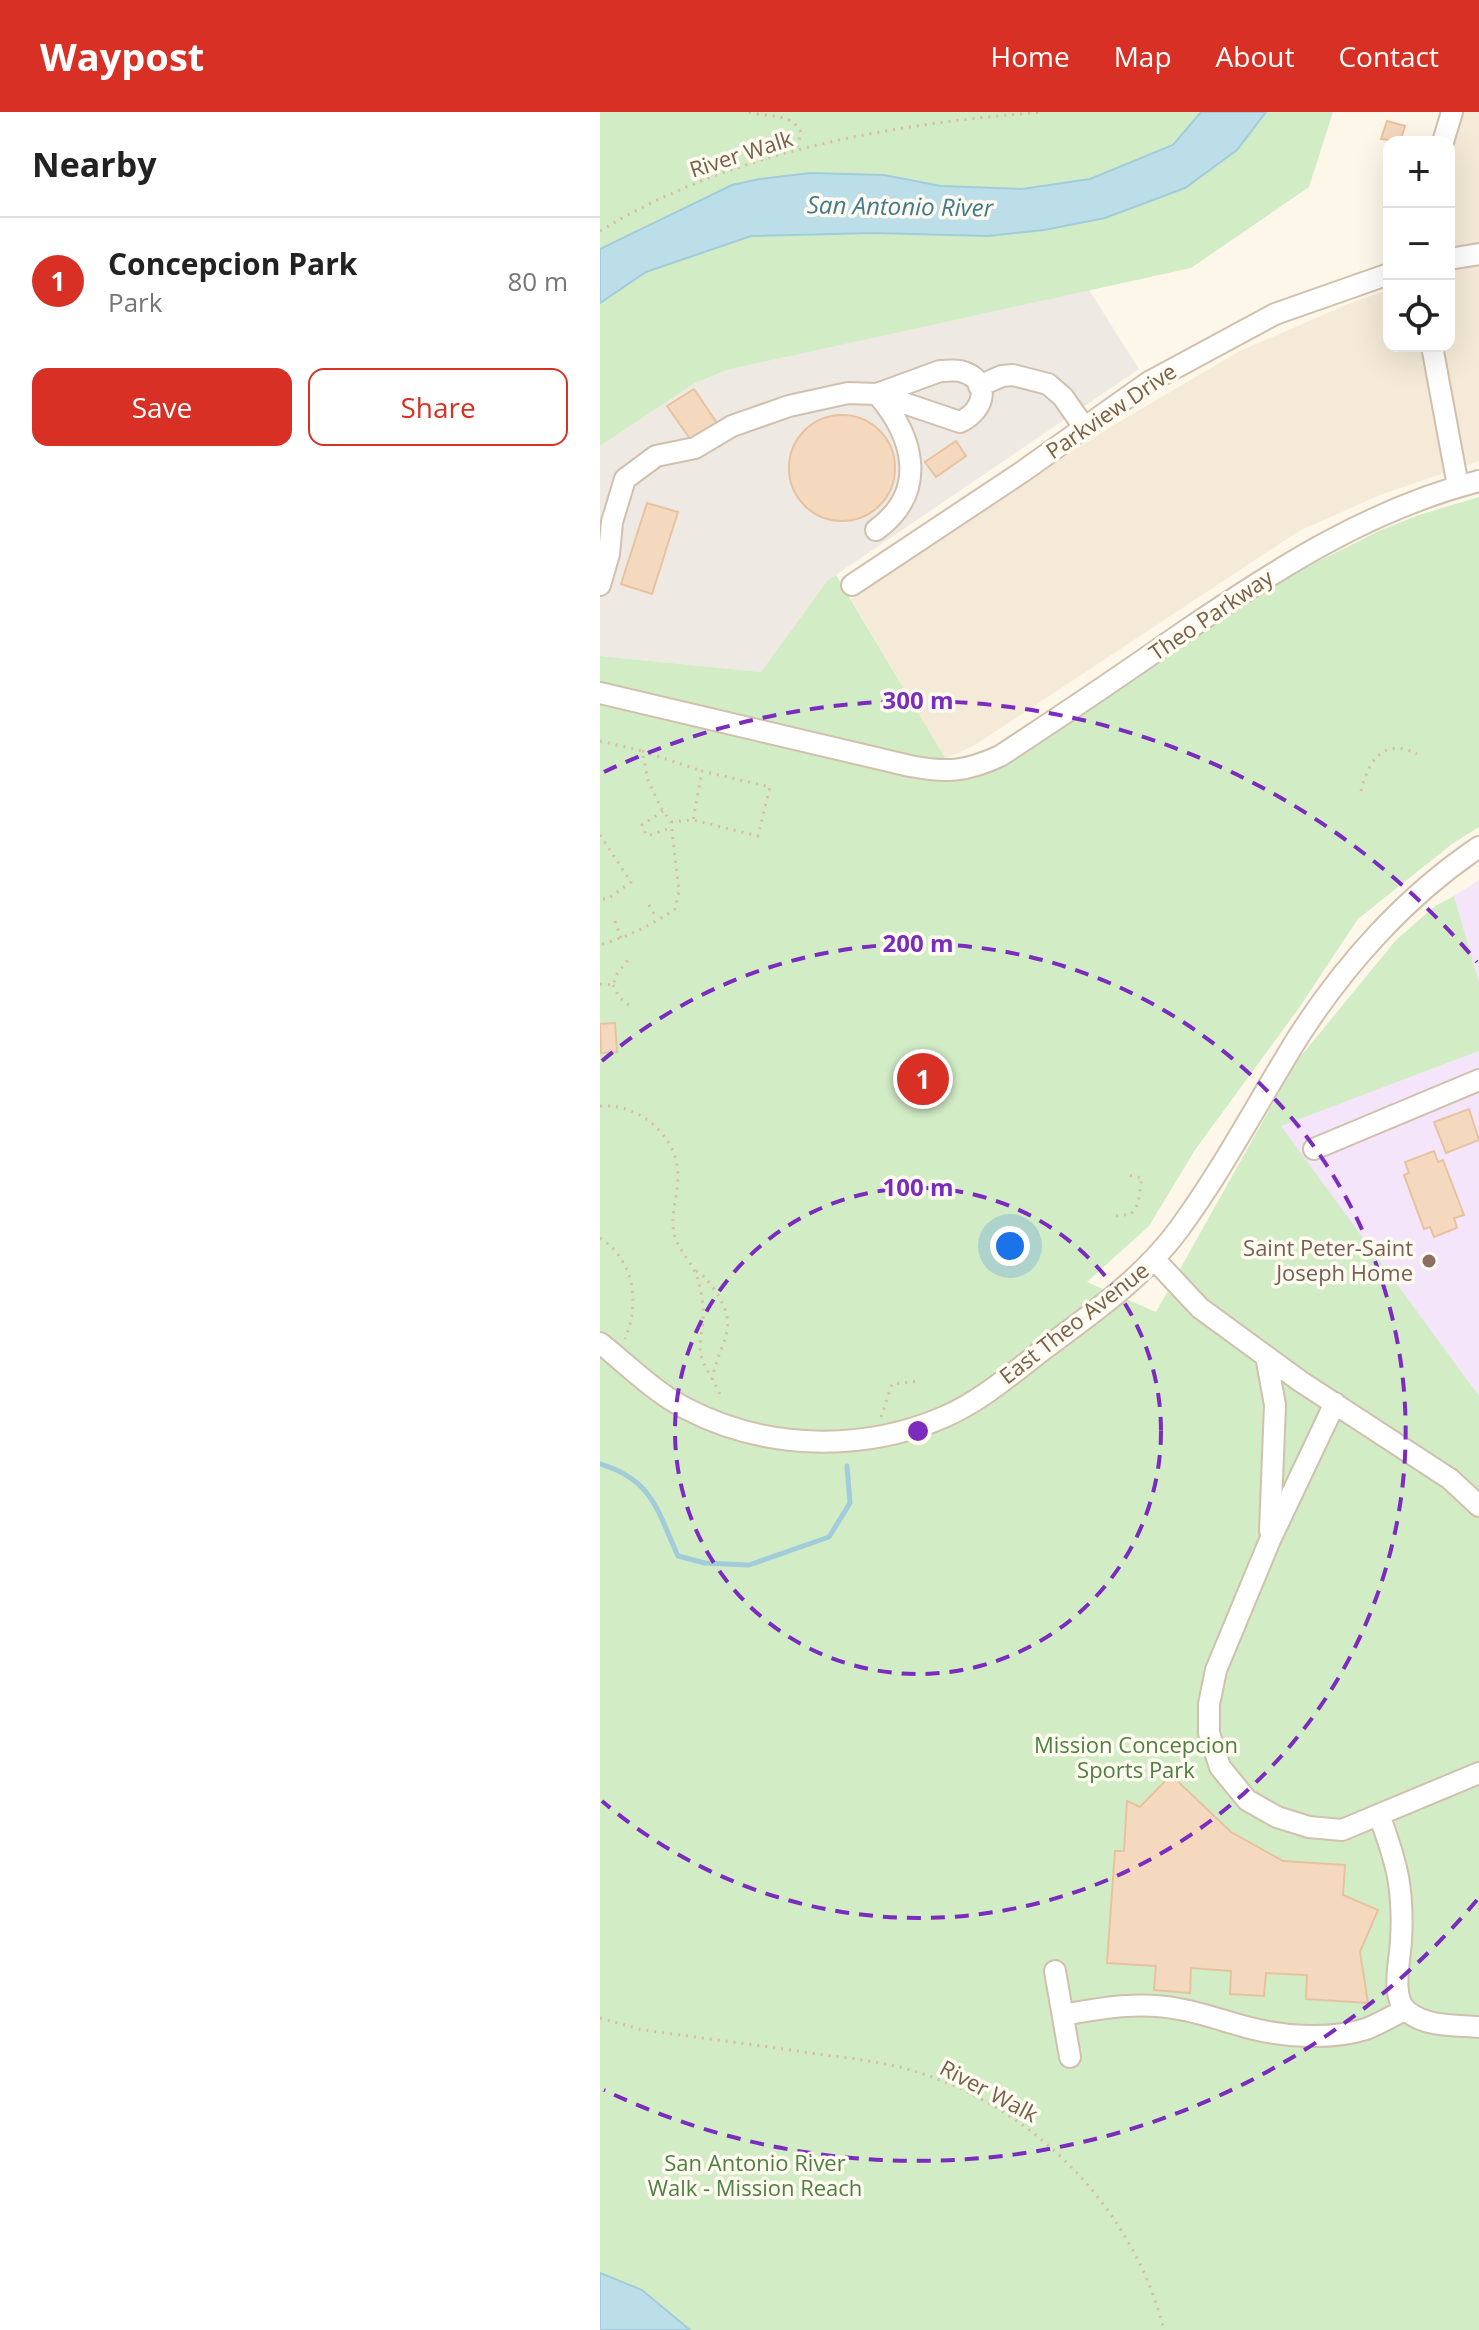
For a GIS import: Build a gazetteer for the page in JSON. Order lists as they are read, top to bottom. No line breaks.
{"streets":{"street":["Parkview Drive","Theo Parkway","East Theo Avenue"],"path":["River Walk"]},"water":["San Antonio River"],"parks":["Mission Concepcion Sports Park","San Antonio River Walk - Mission Reach"],"places":["Saint Peter-Saint Joseph Home"],"page":{"header":"Waypost","nav":["Home","Map","About","Contact"],"heading":"Nearby","map_buttons":["+","−"],"list":[{"mark":"1","name":"Concepcion Park","note":"Park","value":"80 m"}],"buttons":["Save","Share"],"pins":"1"},"rings":["300 m","200 m","100 m"]}
